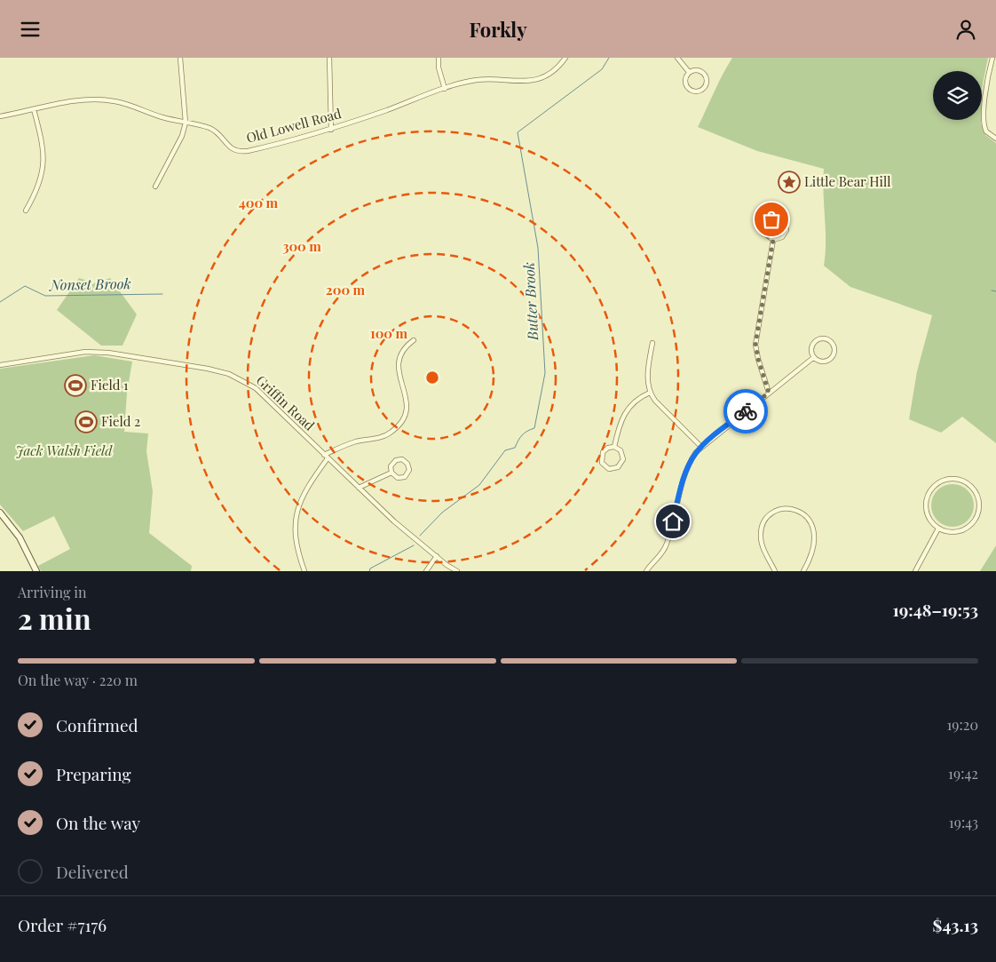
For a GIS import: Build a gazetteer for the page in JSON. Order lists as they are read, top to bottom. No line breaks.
{"streets":{"street":["Old Lowell Road","Griffin Road"]},"water":["Nonset Brook","Butter Brook"],"parks":["Jack Walsh Field"],"places":{"place":["Little Bear Hill"],"sports":["Field 1","Field 2"]},"page":{"header":"Forkly","heading":["2 min","Arriving in","19:48–19:53"],"panel":["Order #7176","$43.13"],"bar":"On the way · 220 m","list":[["Confirmed","19:20"],["Preparing","19:42"],["On the way","19:43"],"Delivered"]},"rings":["400 m","300 m","200 m","100 m"]}
